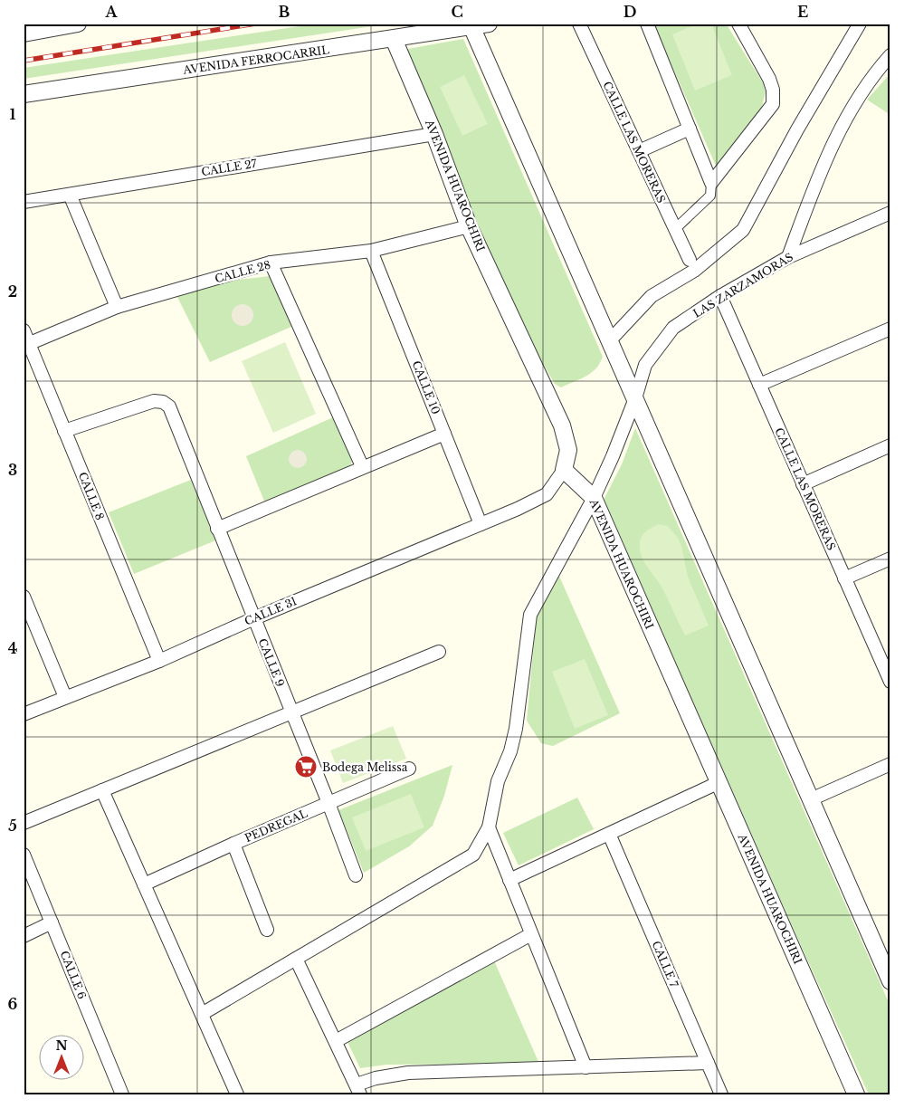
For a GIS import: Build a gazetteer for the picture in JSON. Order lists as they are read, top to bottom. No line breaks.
{"streets":{"street":["AVENIDA FERROCARRIL","CALLE LAS MORERAS","CALLE 27","AVENIDA HUAROCHIRI","CALLE 28","LAS ZARZAMORAS","CALLE 10","CALLE 8","CALLE 31","CALLE 9","PEDREGAL","CALLE 7","CALLE 6"]},"crossings":[["AVENIDA FERROCARRIL","AVENIDA HUAROCHIRI"],["CALLE LAS MORERAS","LAS ZARZAMORAS"],["CALLE 27","AVENIDA HUAROCHIRI"],["AVENIDA HUAROCHIRI","CALLE 28"],["AVENIDA HUAROCHIRI","LAS ZARZAMORAS"],["AVENIDA HUAROCHIRI","CALLE 31"],["CALLE 28","CALLE 10"],["CALLE 28","CALLE 8"],["CALLE 10","CALLE 31"],["CALLE 8","CALLE 31"],["CALLE 8","CALLE 9"],["CALLE 31","CALLE 9"],["CALLE 9","PEDREGAL"]],"places":{"supermarket":["Bodega Melissa"]},"north":"top","grid":{"columns":["A","B","C","D","E"],"rows":["1","2","3","4","5","6"]}}
